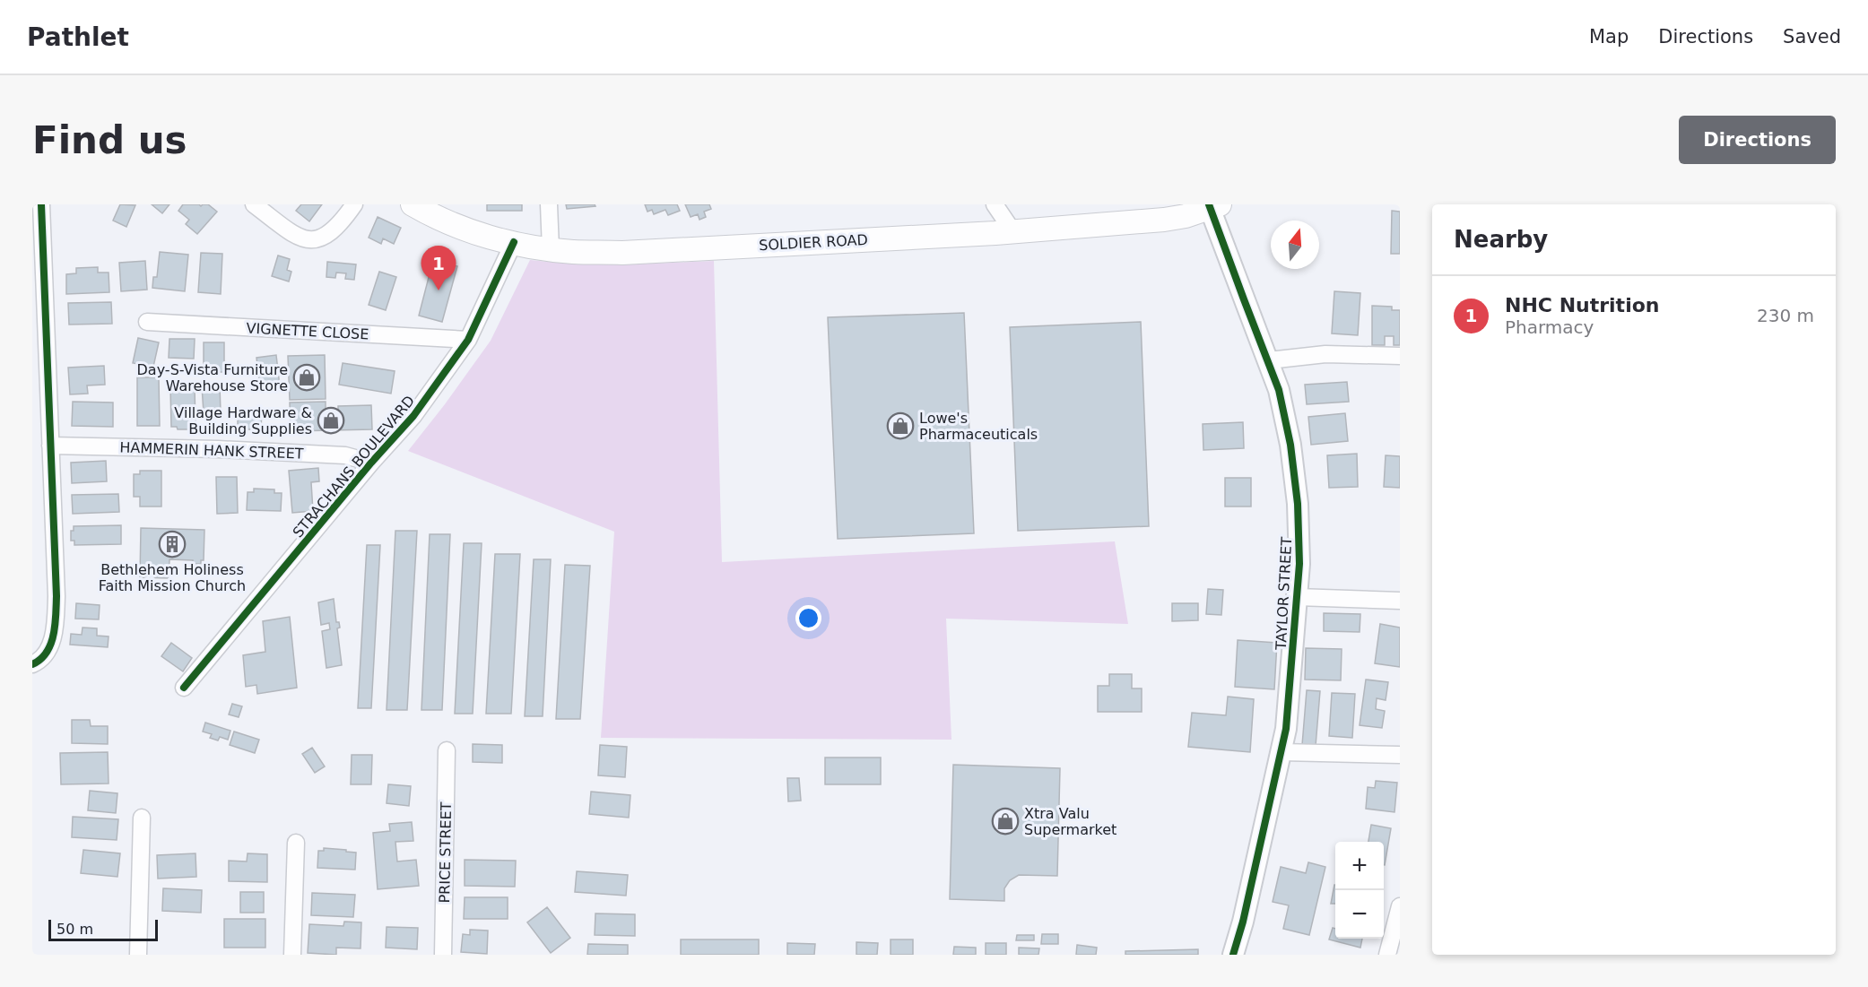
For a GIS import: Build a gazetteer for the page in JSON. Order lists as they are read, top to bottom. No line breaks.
{"streets":{"main road":["SOLDIER ROAD"],"street":["VIGNETTE CLOSE","HAMMERIN HANK STREET","STRACHANS BOULEVARD","TAYLOR STREET","PRICE STREET"]},"crossings":[["SOLDIER ROAD","STRACHANS BOULEVARD"],["SOLDIER ROAD","TAYLOR STREET"],["VIGNETTE CLOSE","STRACHANS BOULEVARD"],["HAMMERIN HANK STREET","STRACHANS BOULEVARD"]],"places":{"shop":["Day-S-Vista Furniture Warehouse Store","Village Hardware & Building Supplies","Lowe's Pharmaceuticals","Xtra Valu Supermarket"],"building":["Bethlehem Holiness Faith Mission Church"]},"scale_bar":"50 m","north":"top","page":{"header":"Pathlet","nav":["Map","Directions","Saved"],"buttons":"Directions","title":"Find us","heading":"Nearby","pins":"1","list":[{"mark":"1","name":"NHC Nutrition","note":"Pharmacy","value":"230 m"}],"map_buttons":["+","−"],"scale":"50 m"}}
